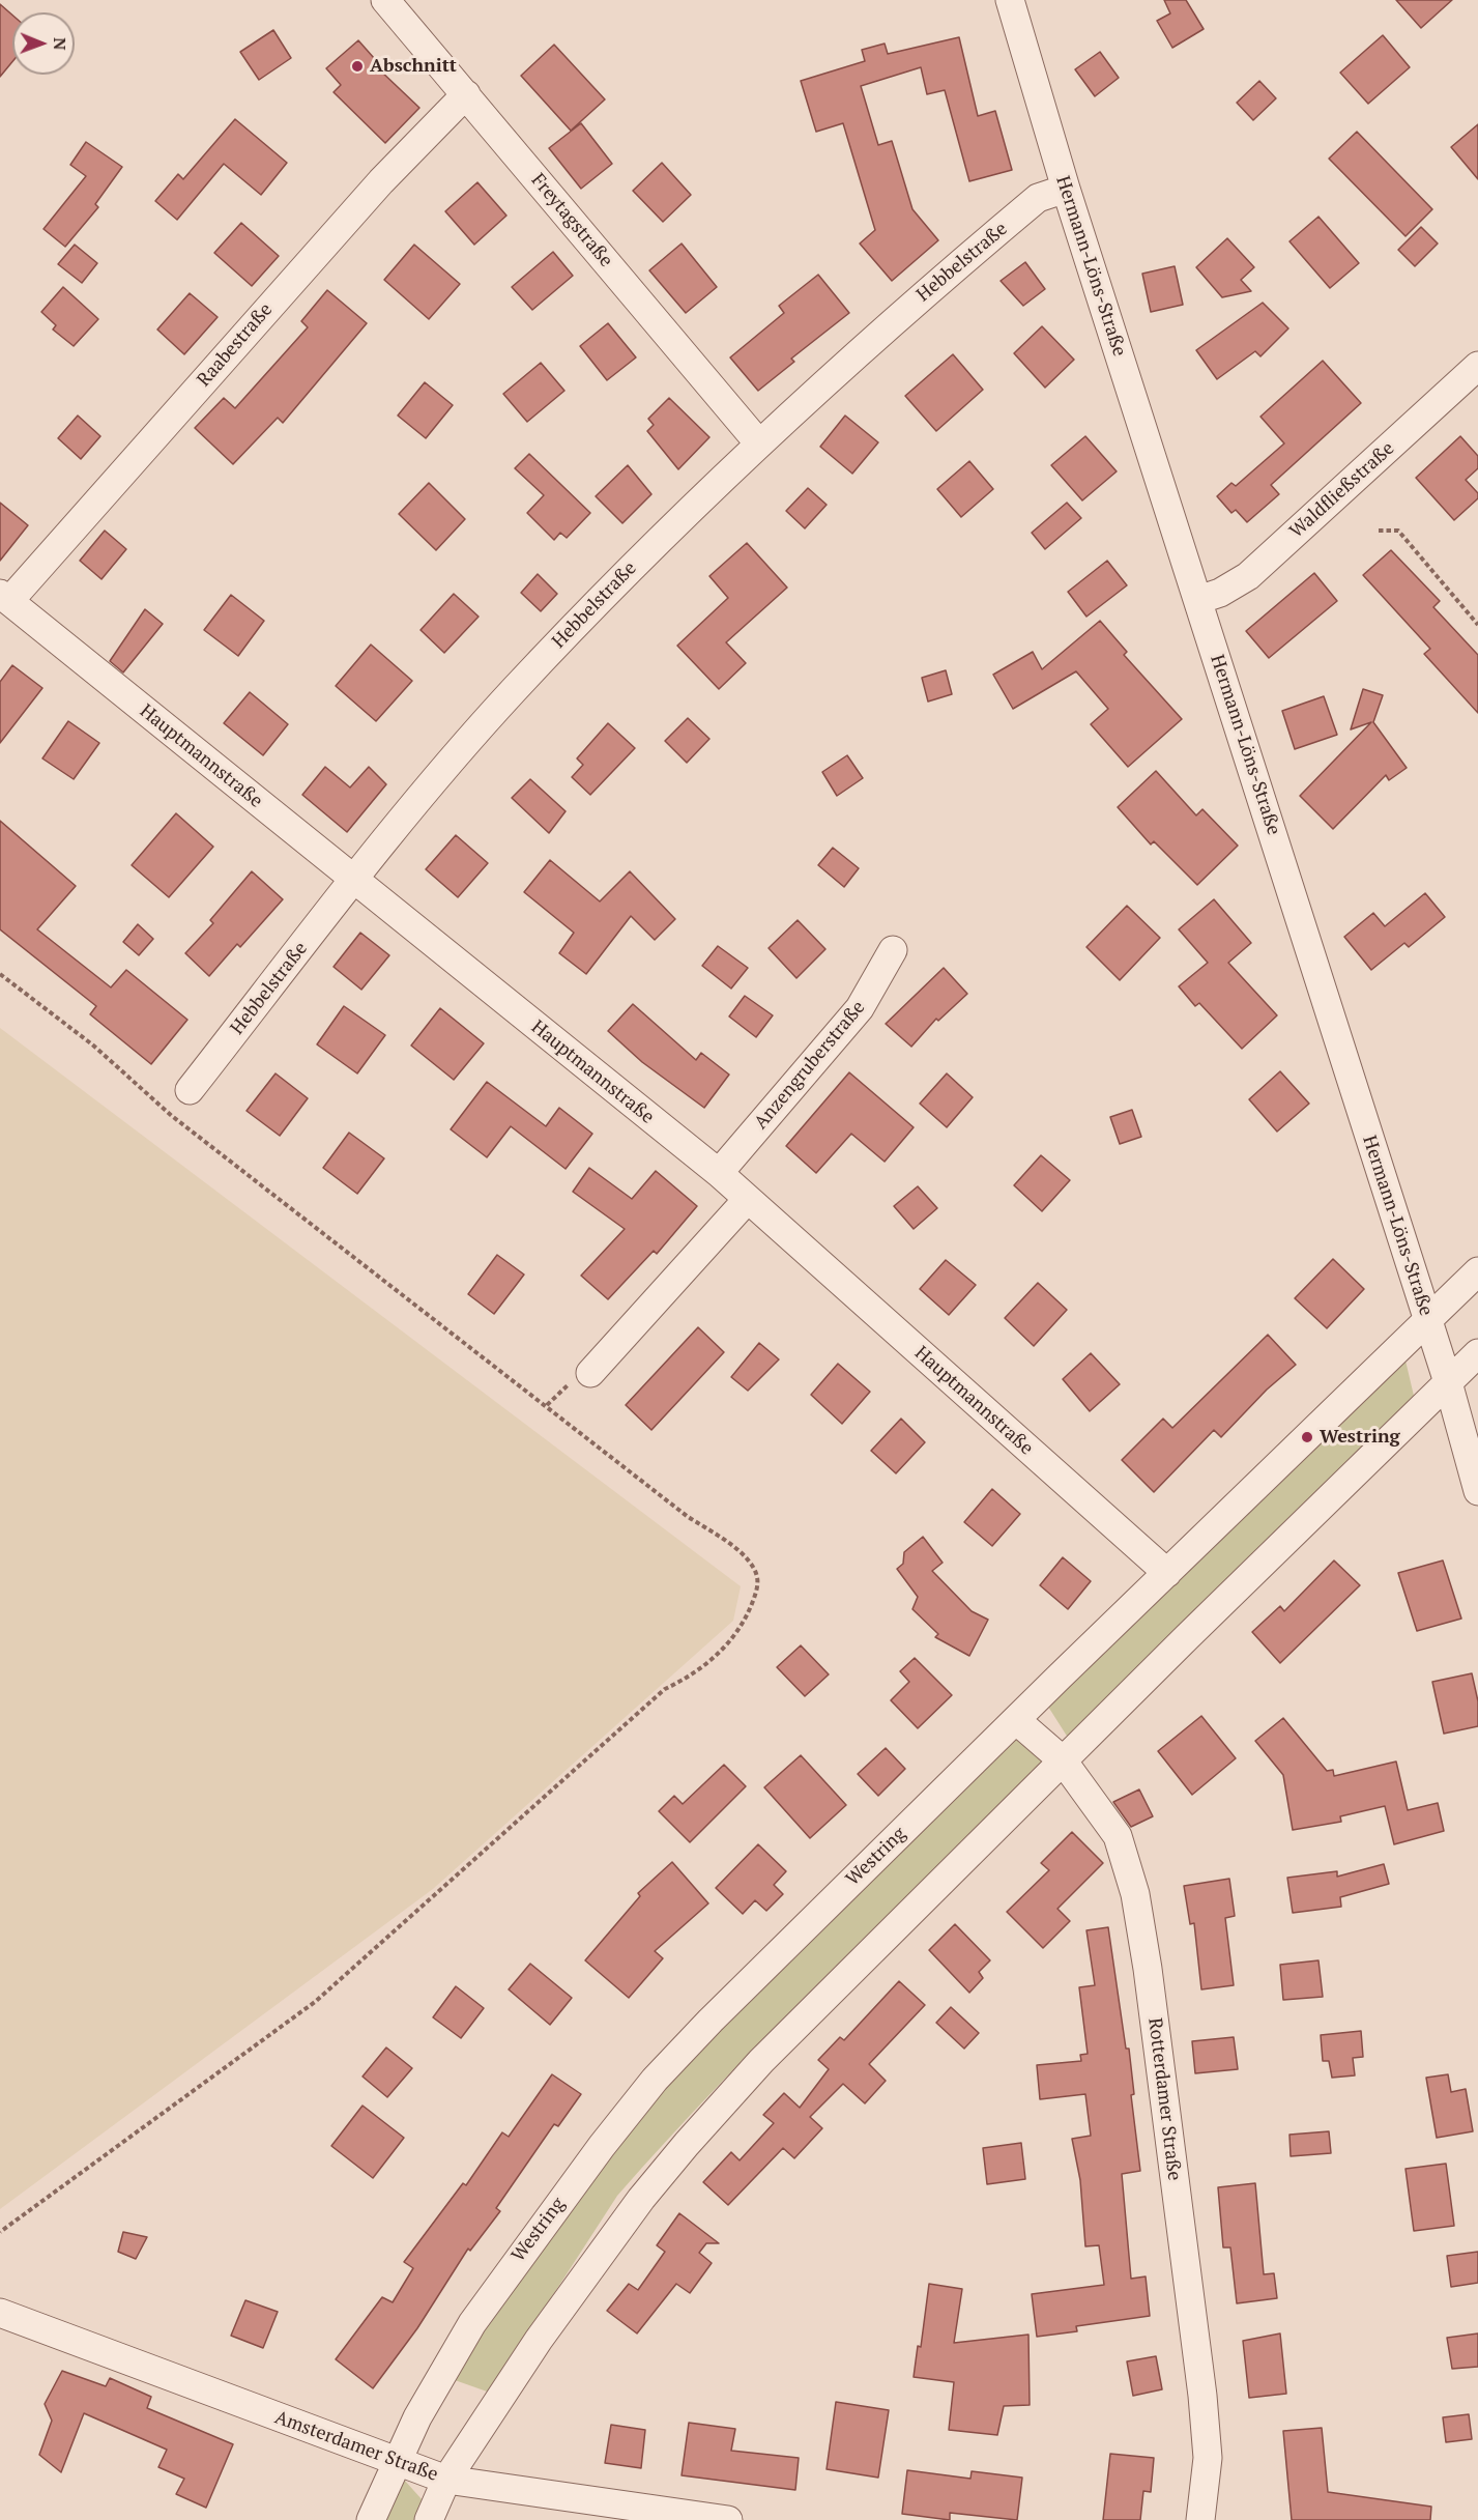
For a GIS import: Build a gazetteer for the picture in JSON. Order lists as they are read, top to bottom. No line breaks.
{"streets":{"street":["Freytagstraße","Hebbelstraße","Hermann-Löns-Straße","Raabestraße","Waldfließstraße","Hauptmannstraße","Anzengruberstraße","Westring","Rotterdamer Straße","Amsterdamer Straße"]},"crossings":[["Freytagstraße","Hebbelstraße"],["Freytagstraße","Raabestraße"],["Hebbelstraße","Hermann-Löns-Straße"],["Hebbelstraße","Hauptmannstraße"],["Hermann-Löns-Straße","Waldfließstraße"],["Hermann-Löns-Straße","Westring"],["Raabestraße","Hauptmannstraße"],["Hauptmannstraße","Anzengruberstraße"],["Hauptmannstraße","Westring"],["Westring","Rotterdamer Straße"],["Westring","Amsterdamer Straße"]],"places":["Abschnitt","Westring"],"north":"right"}
